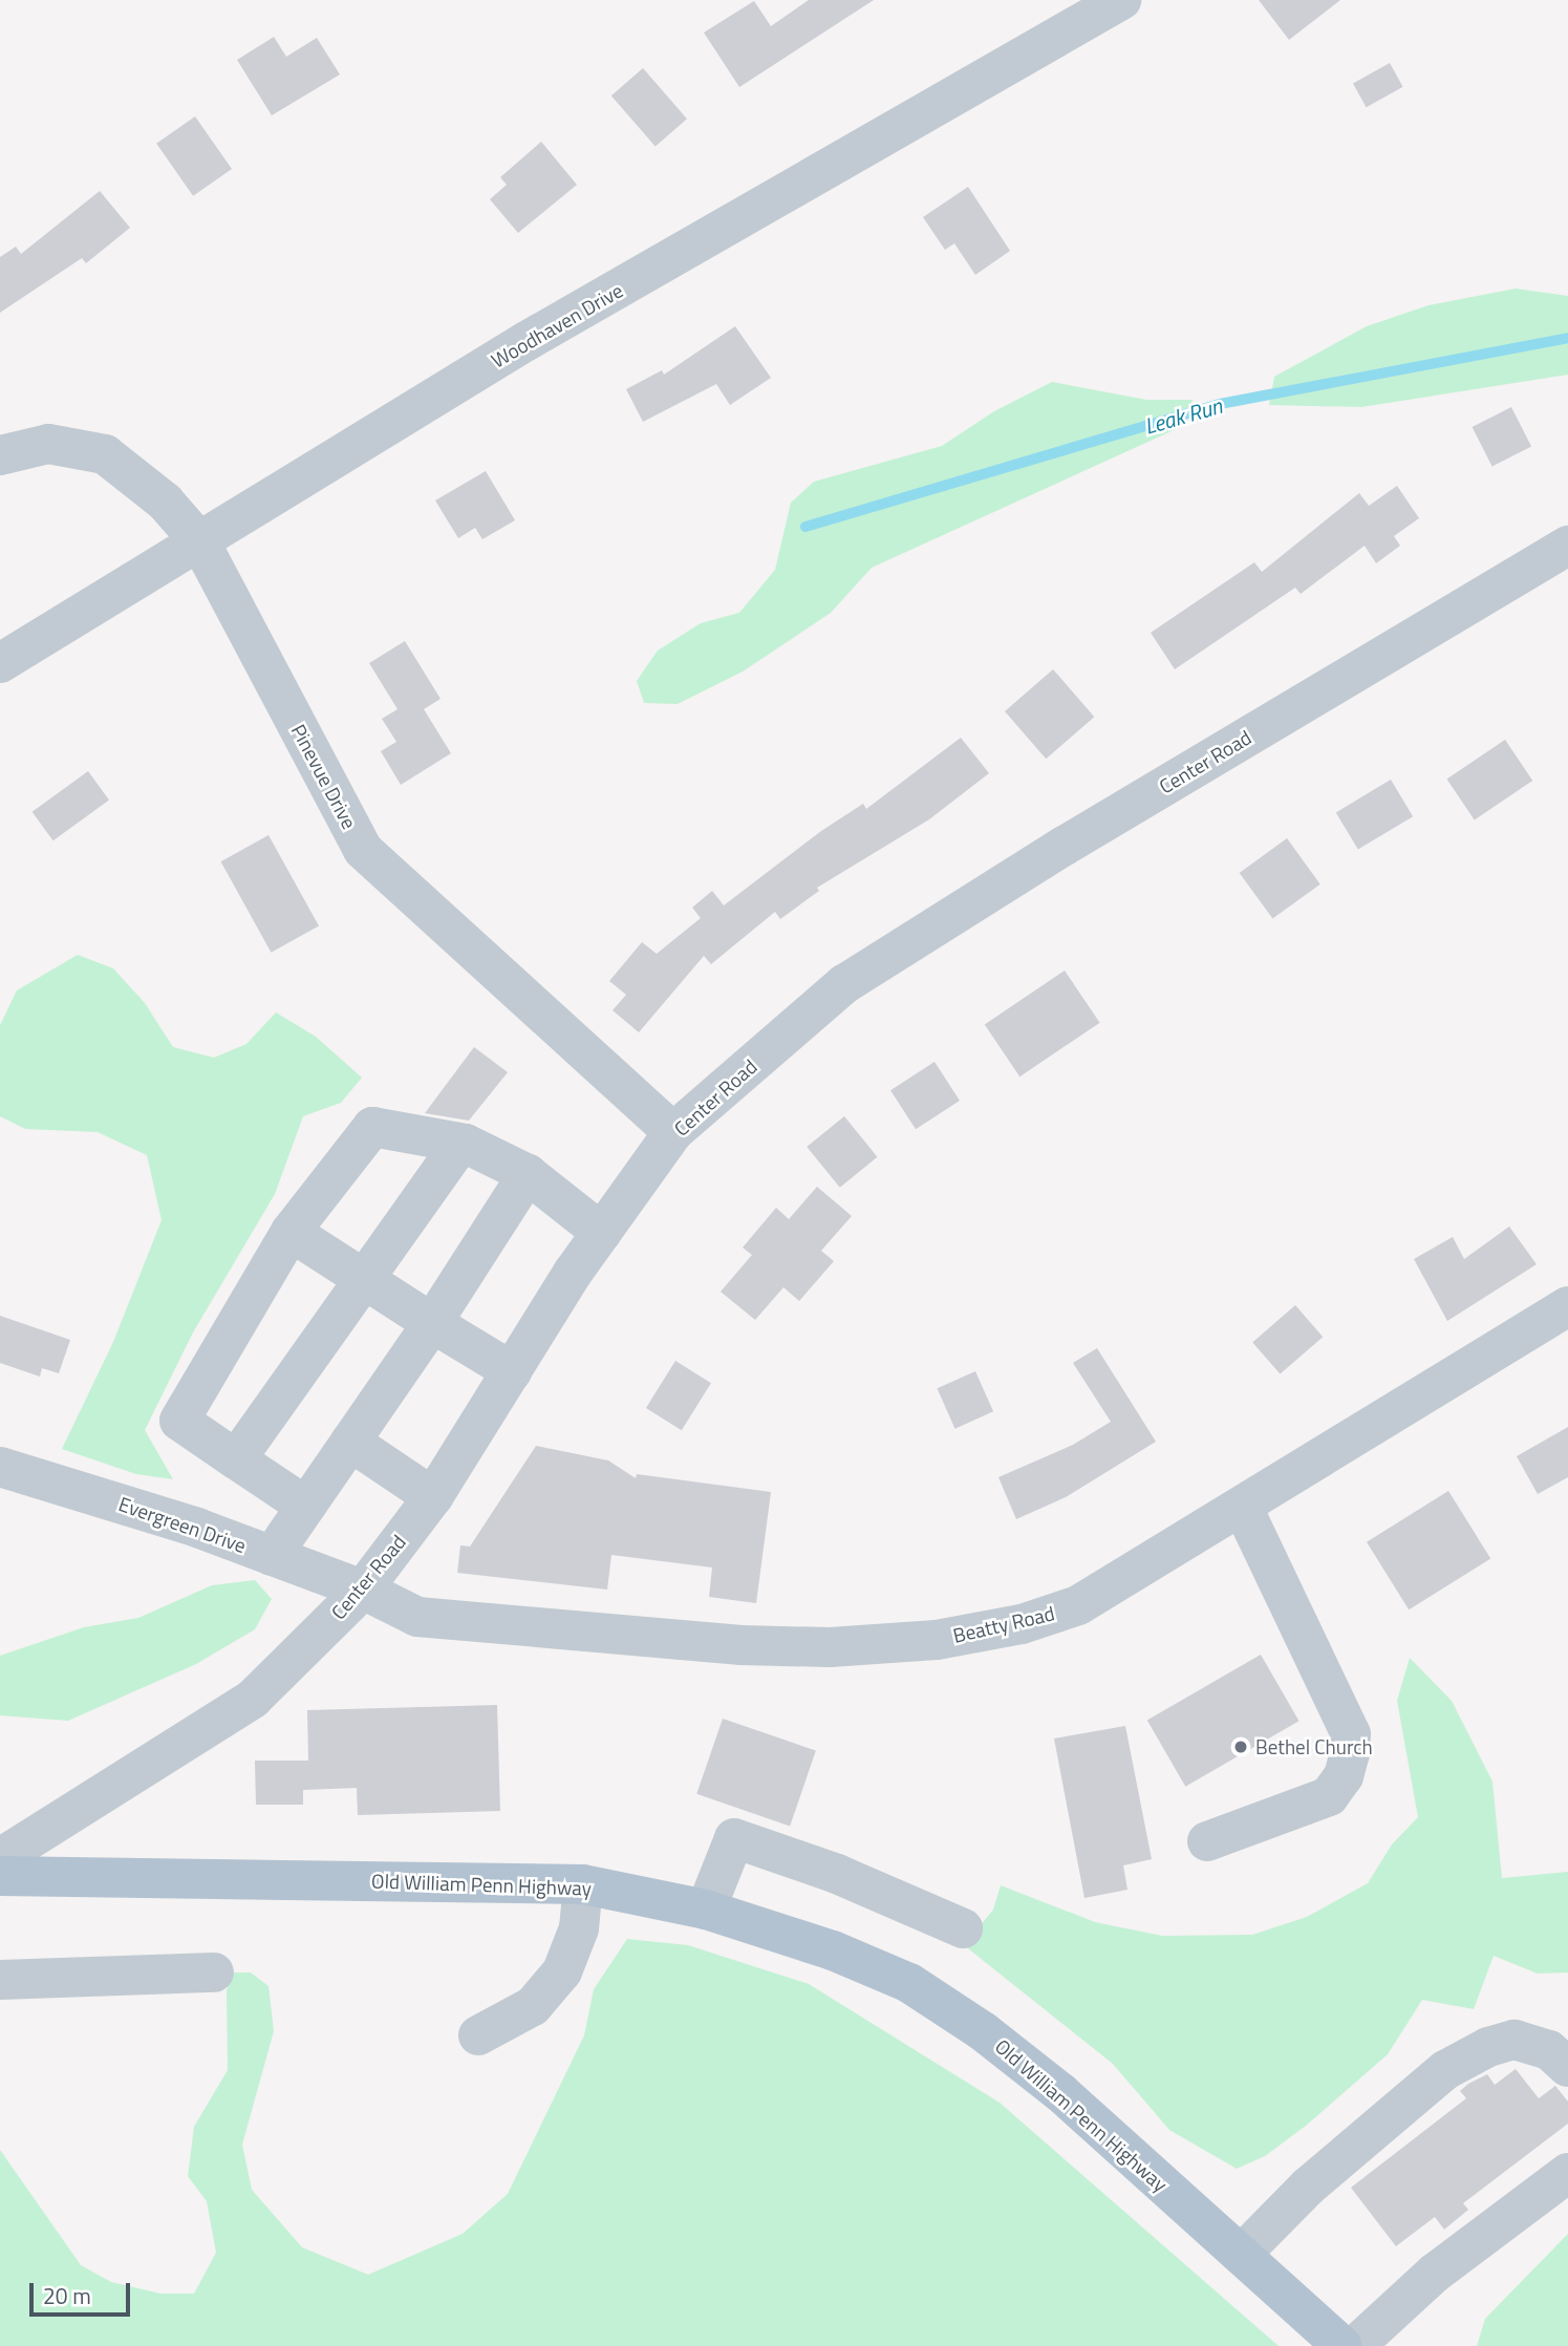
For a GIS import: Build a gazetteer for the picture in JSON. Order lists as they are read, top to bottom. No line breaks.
{"streets":{"main road":["Old William Penn Highway"],"street":["Woodhaven Drive","Center Road","Pinevue Drive","Evergreen Drive","Beatty Road"]},"crossings":[["Woodhaven Drive","Pinevue Drive"],["Center Road","Pinevue Drive"],["Center Road","Evergreen Drive"],["Center Road","Beatty Road"],["Evergreen Drive","Beatty Road"]],"water":["Leak Run"],"places":["Bethel Church"],"scale_bar":"20 m"}
